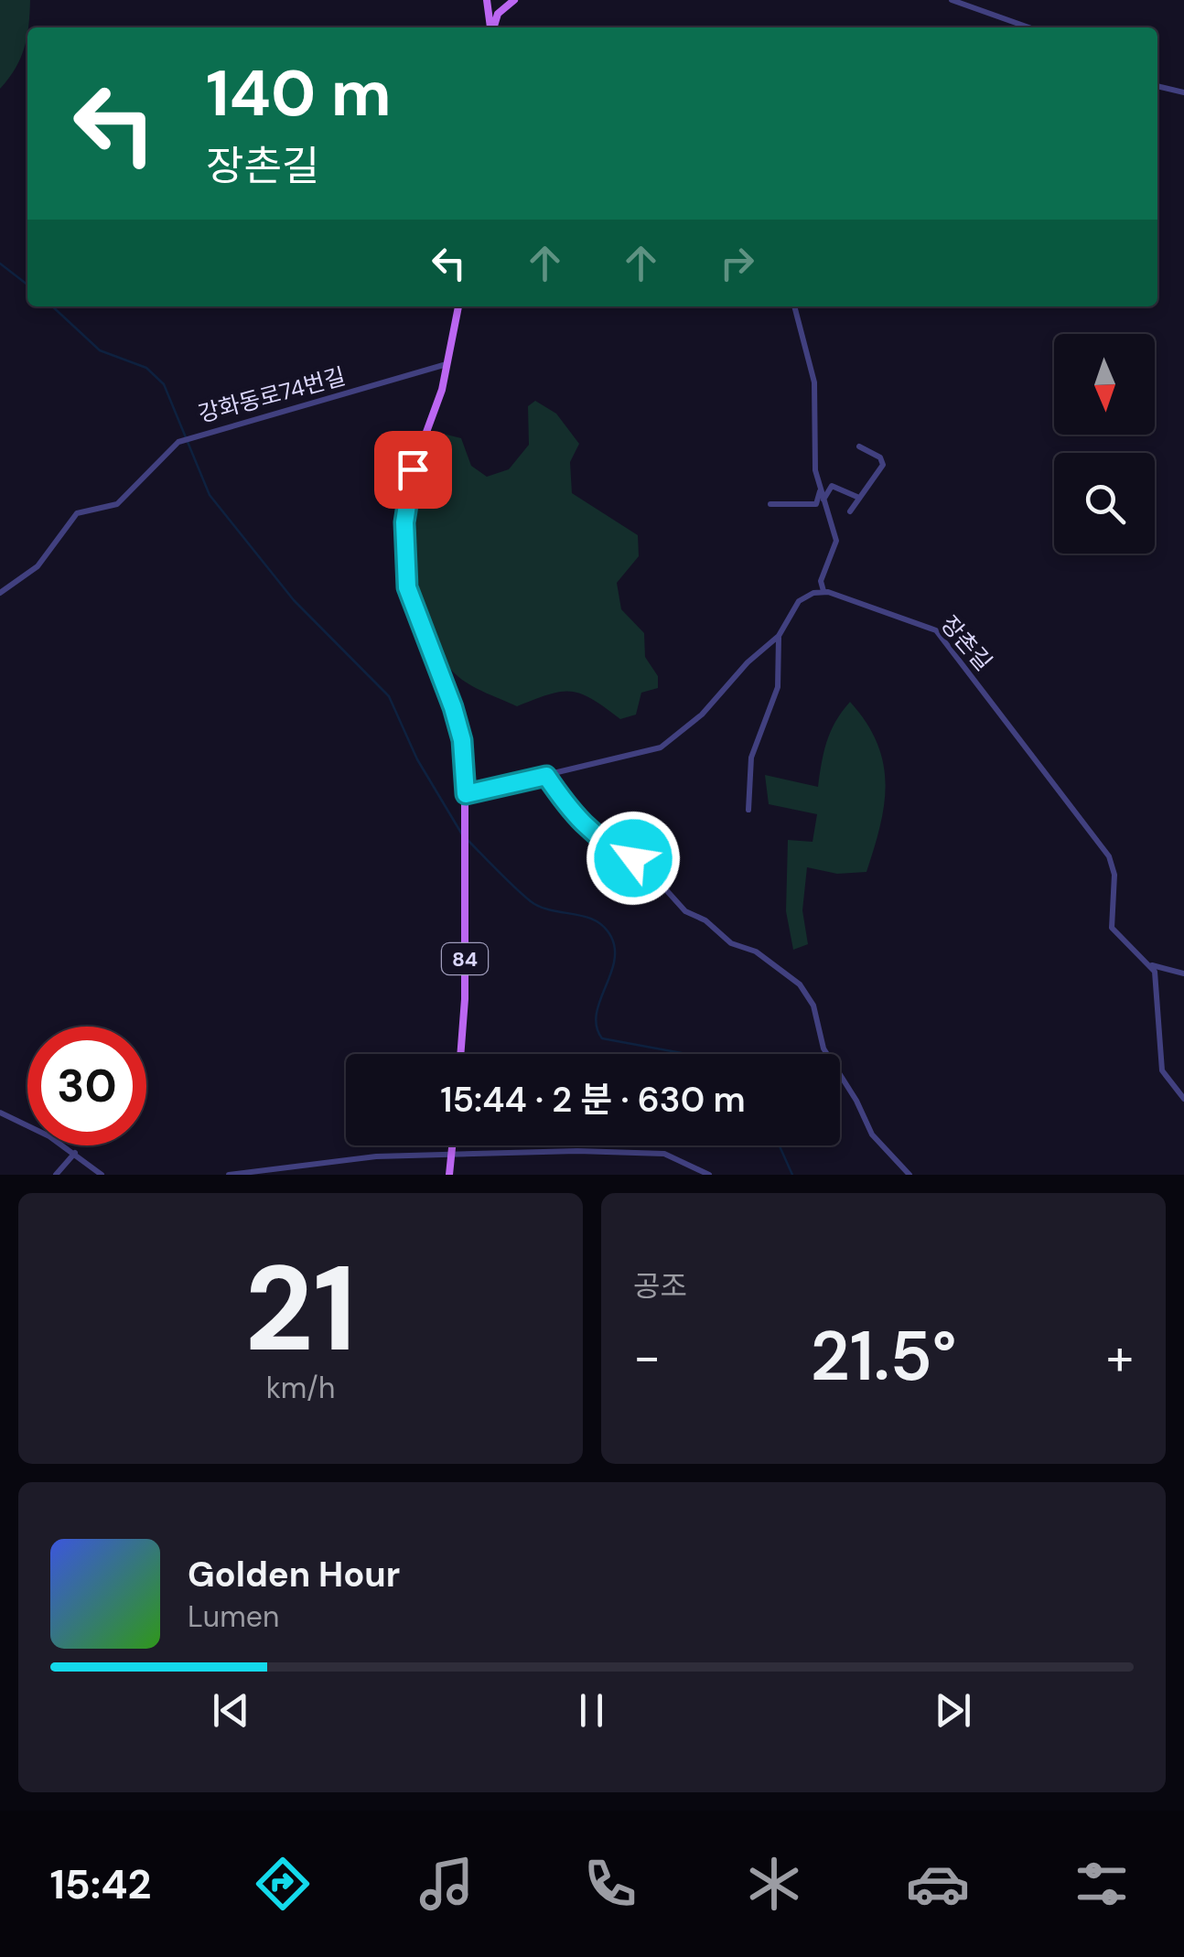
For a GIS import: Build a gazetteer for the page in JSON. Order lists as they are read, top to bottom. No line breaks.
{"streets":{"main road":["84"],"street":["강화동로74번길","장촌길"]},"crossings":[["강화동로74번길","84"]],"north":"bottom","page":{"turn":["140 m","장촌길"],"limit":"30","trip":"15:44 · 2 분 · 630 m","tile":[["21","km/h"],"공조"],"heat":["−","21.5°","+"],"song":["Golden Hour","Lumen"],"tabs":"15:42"}}
